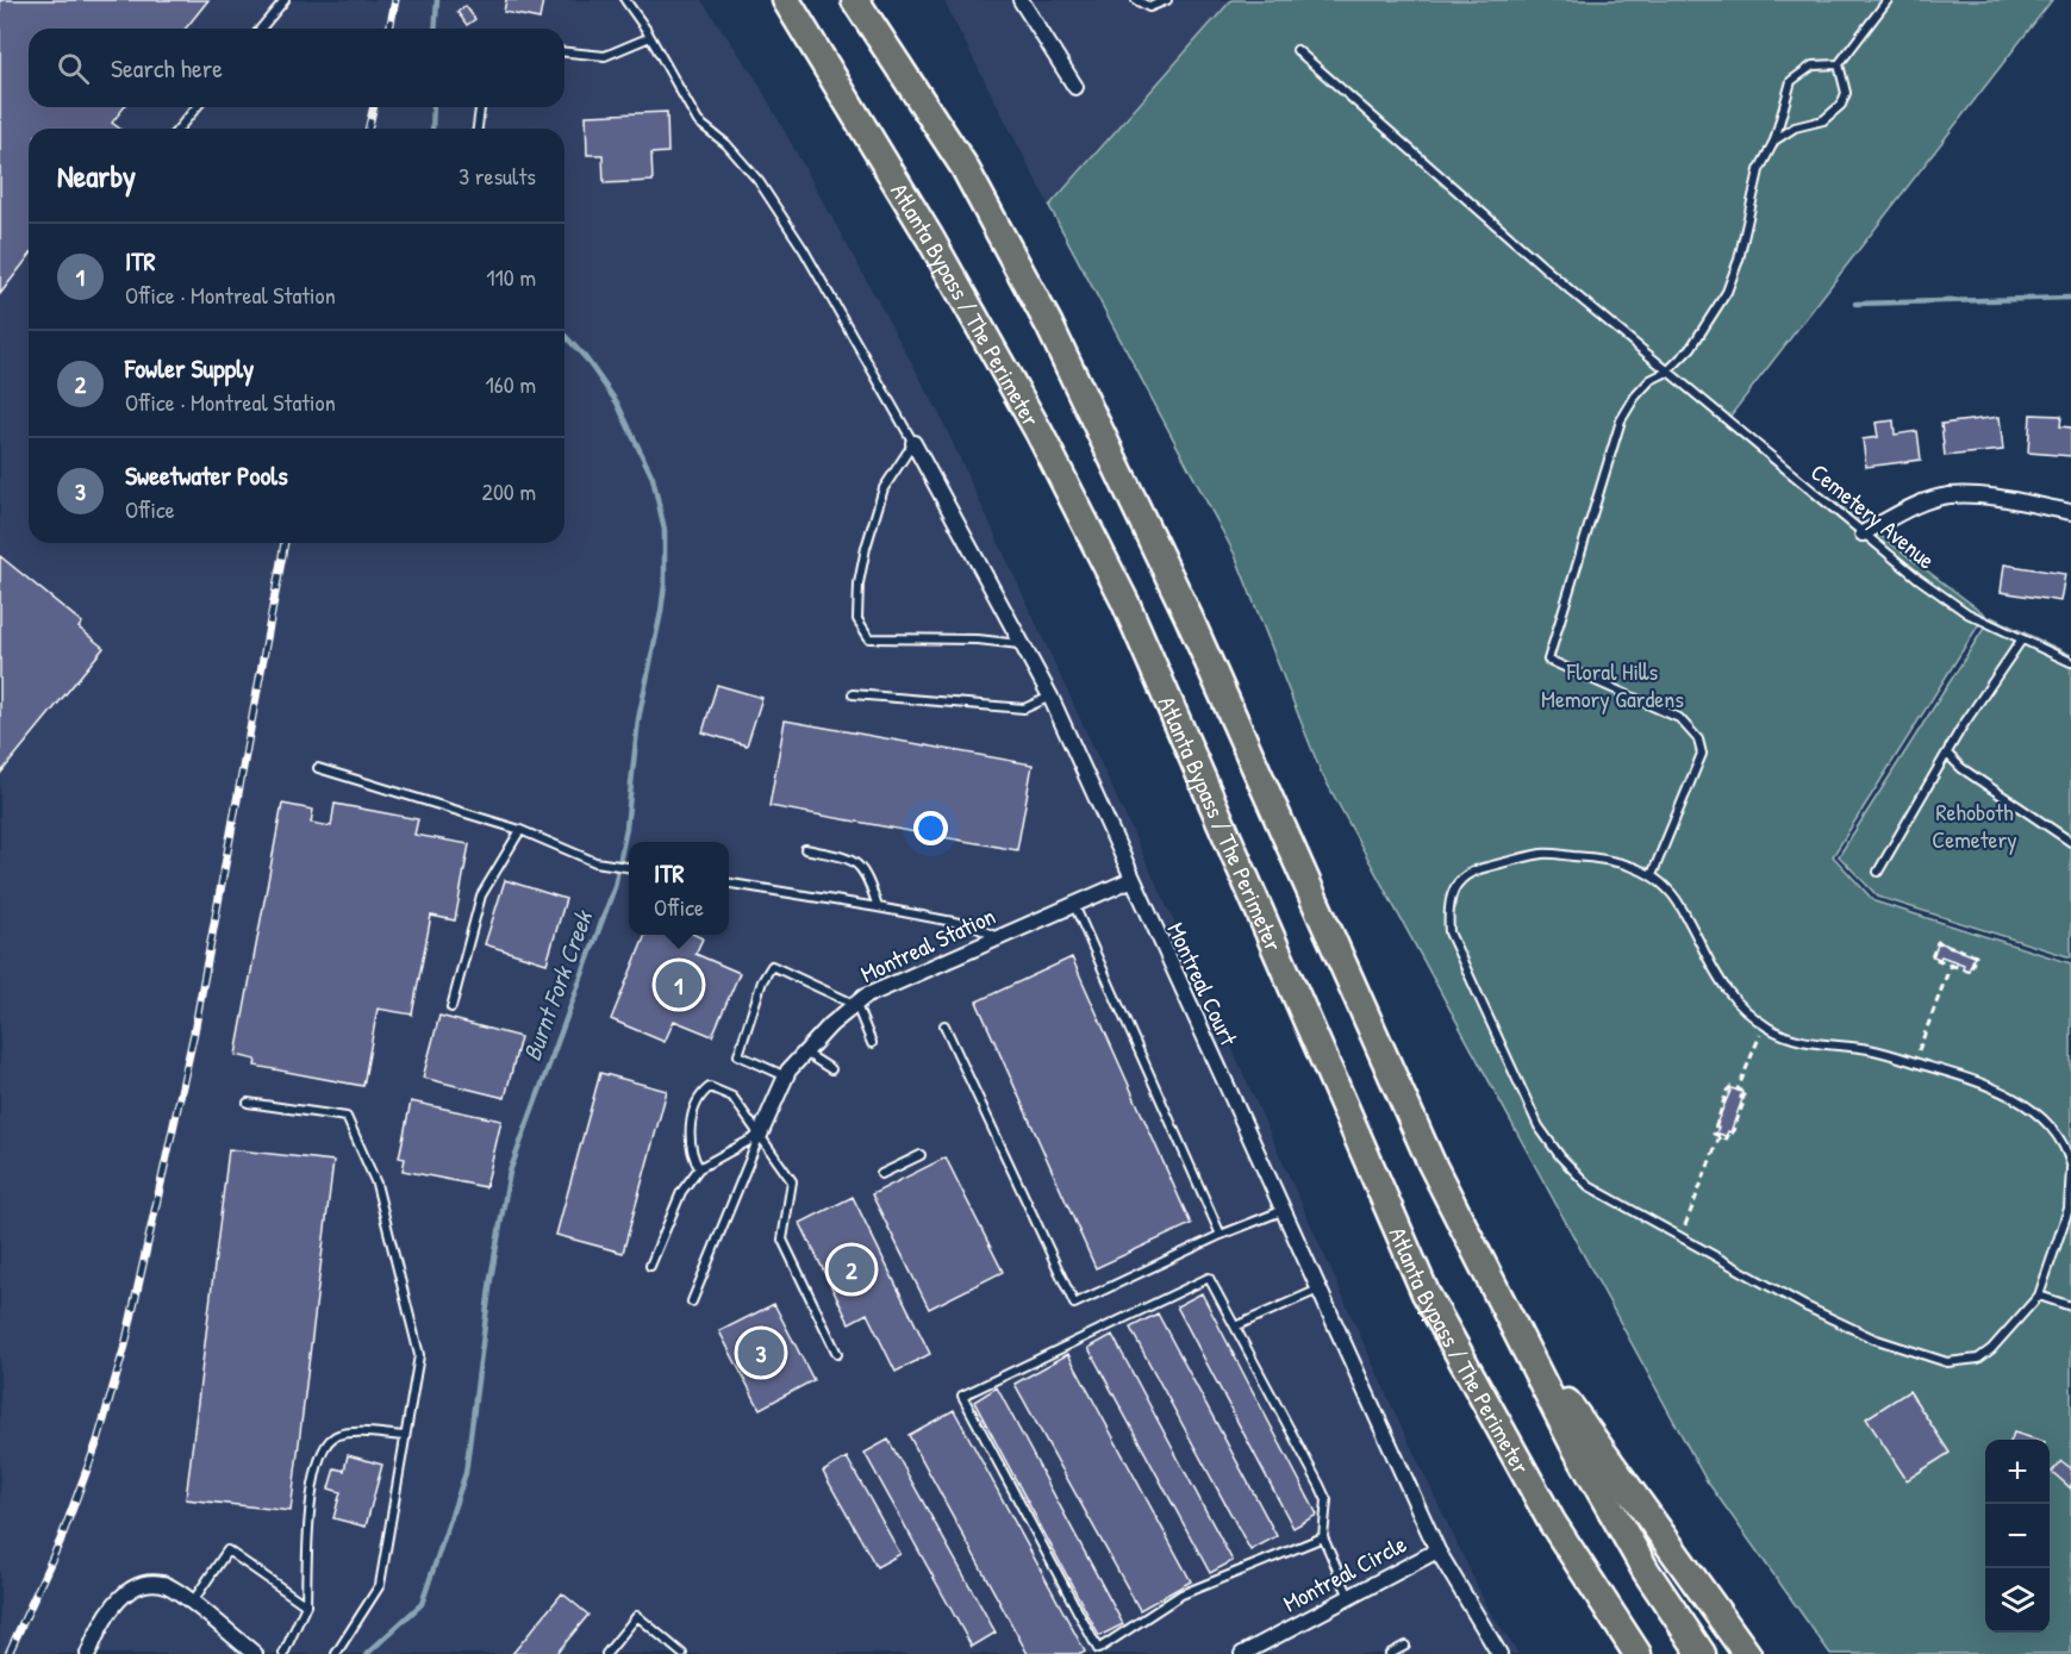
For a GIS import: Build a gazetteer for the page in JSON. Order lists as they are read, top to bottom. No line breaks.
{"streets":{"highway":["Atlanta Bypass / The Perimeter"],"street":["Montreal Station","Montreal Court","Montreal Circle"],"lane":["Cemetery Avenue"]},"crossings":[["Montreal Station","Montreal Court"],["Montreal Court","Montreal Circle"]],"water":["Burnt Fork Creek"],"parks":["Floral Hills Memory Gardens","Rehoboth Cemetery"],"page":{"search":"Search here","heading":["Nearby","3 results"],"list":[{"mark":"1","name":"ITR","note":"Office · Montreal Station","value":"110 m"},{"mark":"2","name":"Fowler Supply","note":"Office · Montreal Station","value":"160 m"},{"mark":"3","name":"Sweetwater Pools","note":"Office","value":"200 m"}],"popup":["ITR","Office"],"pins":["1","2","3"],"map_buttons":["+","−"]}}
